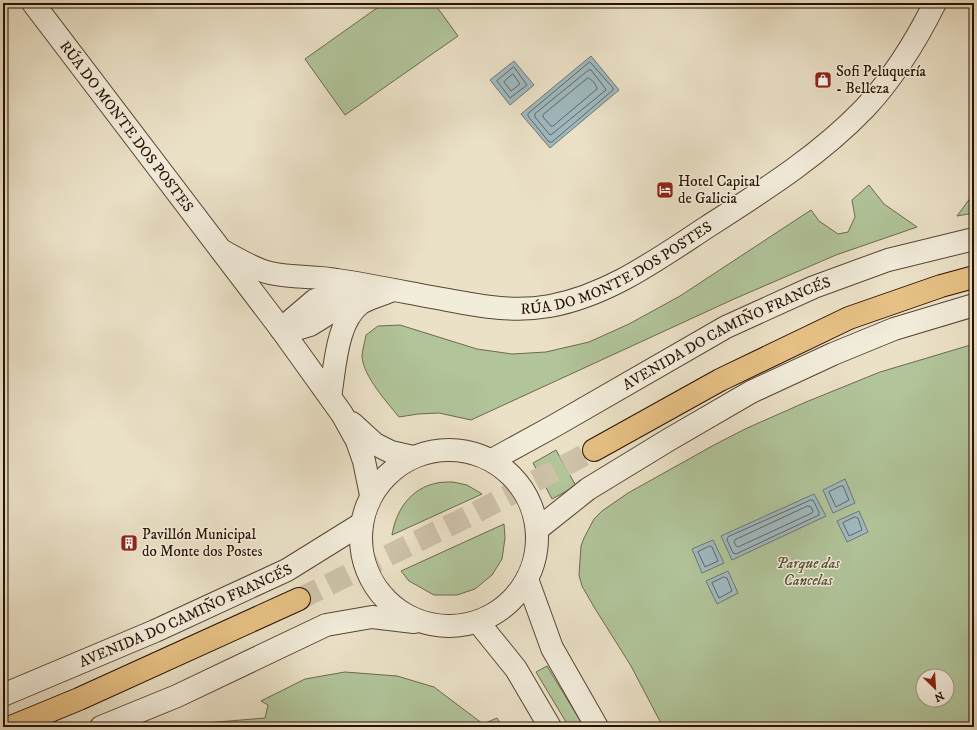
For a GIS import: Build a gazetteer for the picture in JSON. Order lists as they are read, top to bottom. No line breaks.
{"streets":{"street":["RÚA DO MONTE DOS POSTES","AVENIDA DO CAMIÑO FRANCÉS"]},"parks":["Parque das Cancelas"],"places":{"shop":["Sofi Peluquería - Belleza"],"hotel":["Hotel Capital de Galicia"],"building":["Pavillón Municipal do Monte dos Postes"]},"north":"bottom right"}
